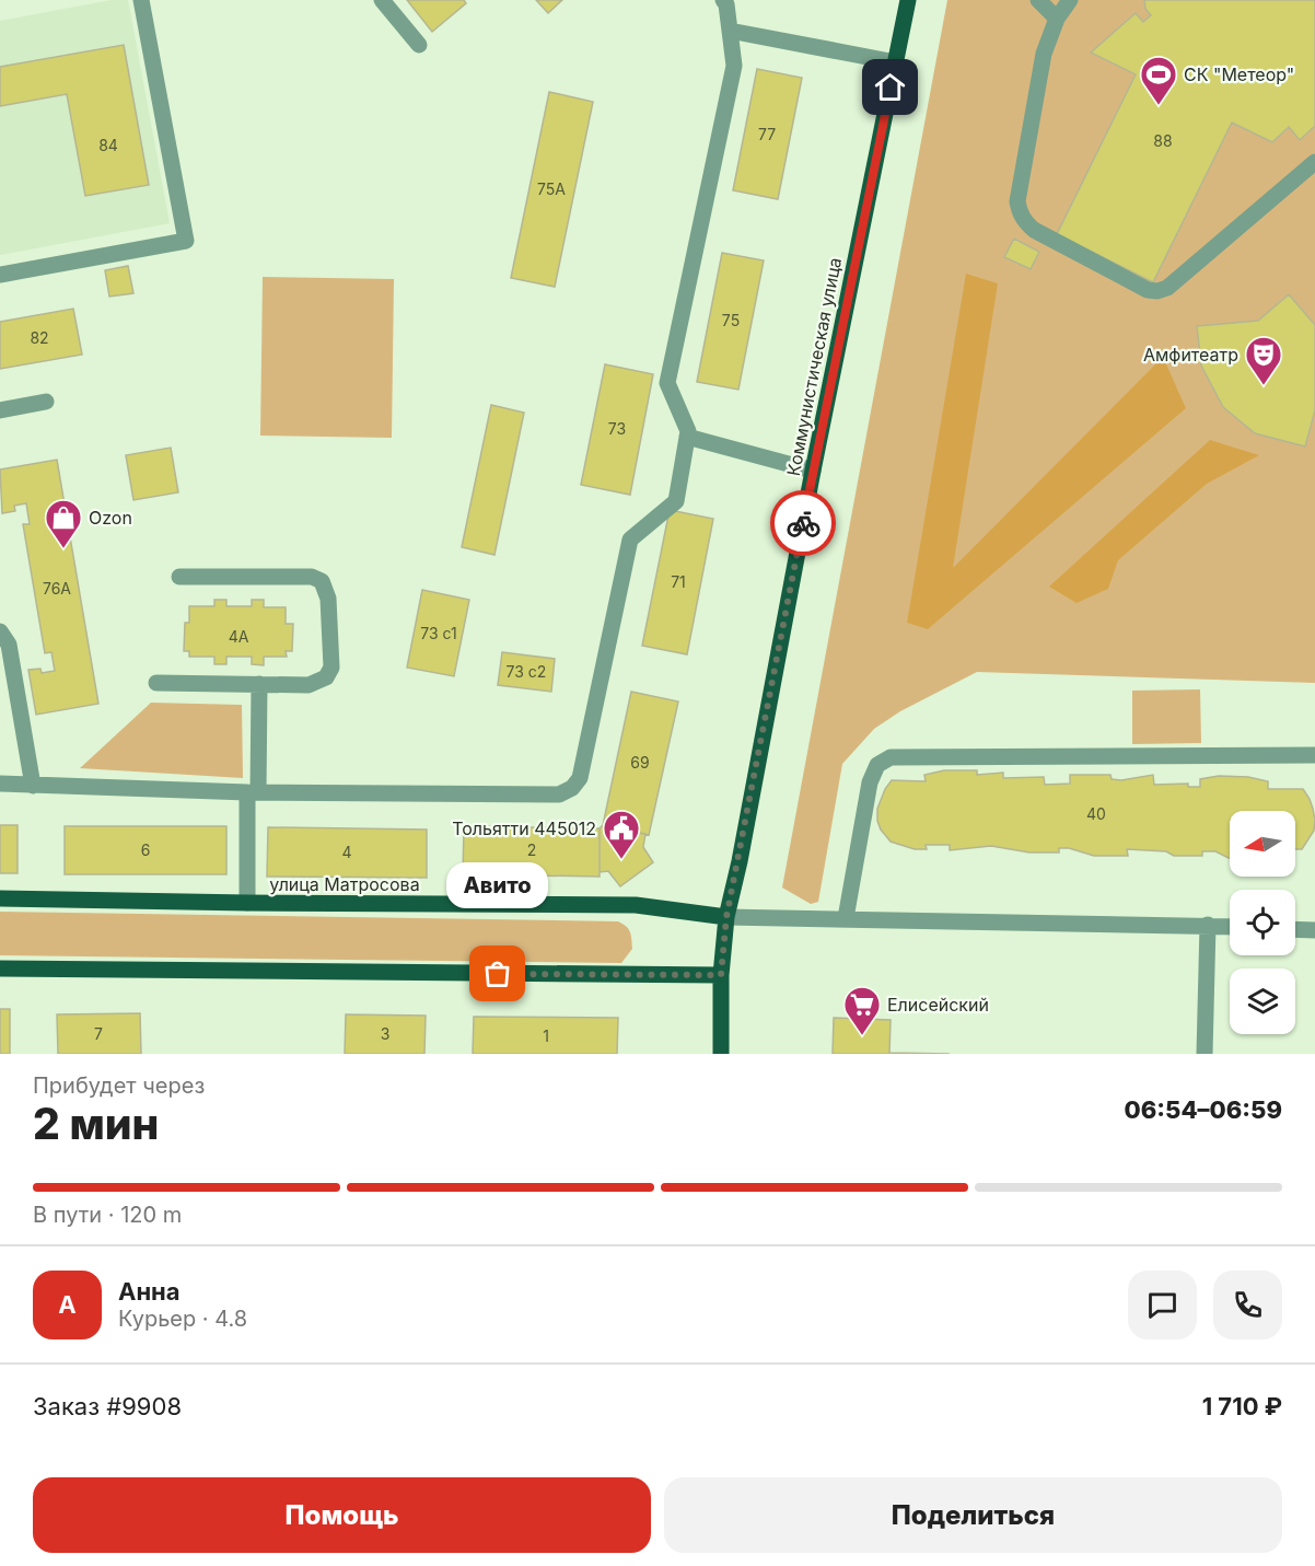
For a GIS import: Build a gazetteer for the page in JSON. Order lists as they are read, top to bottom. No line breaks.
{"streets":{"main road":["Коммунистическая улица","улица Матросова"]},"crossings":[["Коммунистическая улица","улица Матросова"]],"places":{"sports":["СК \"Метеор\""],"theatre":["Амфитеатр"],"shop":["Ozon"],"public building":["Тольятти 445012"],"other":["Авито"],"supermarket":["Елисейский"]},"house_numbers":["77","88","84","75А","75","82","73","71","76А","73 с1","4А","73 с2","69","40","6","2","4","7","3","1"],"north":"left","page":{"bubble":"Авито","heading":["2 мин","Прибудет через","06:54–06:59"],"panel":["Анна","Курьер · 4.8","Заказ #9908","1 710 ₽"],"bar":"В пути · 120 m","round":"А","buttons":["Помощь","Поделиться"]}}
